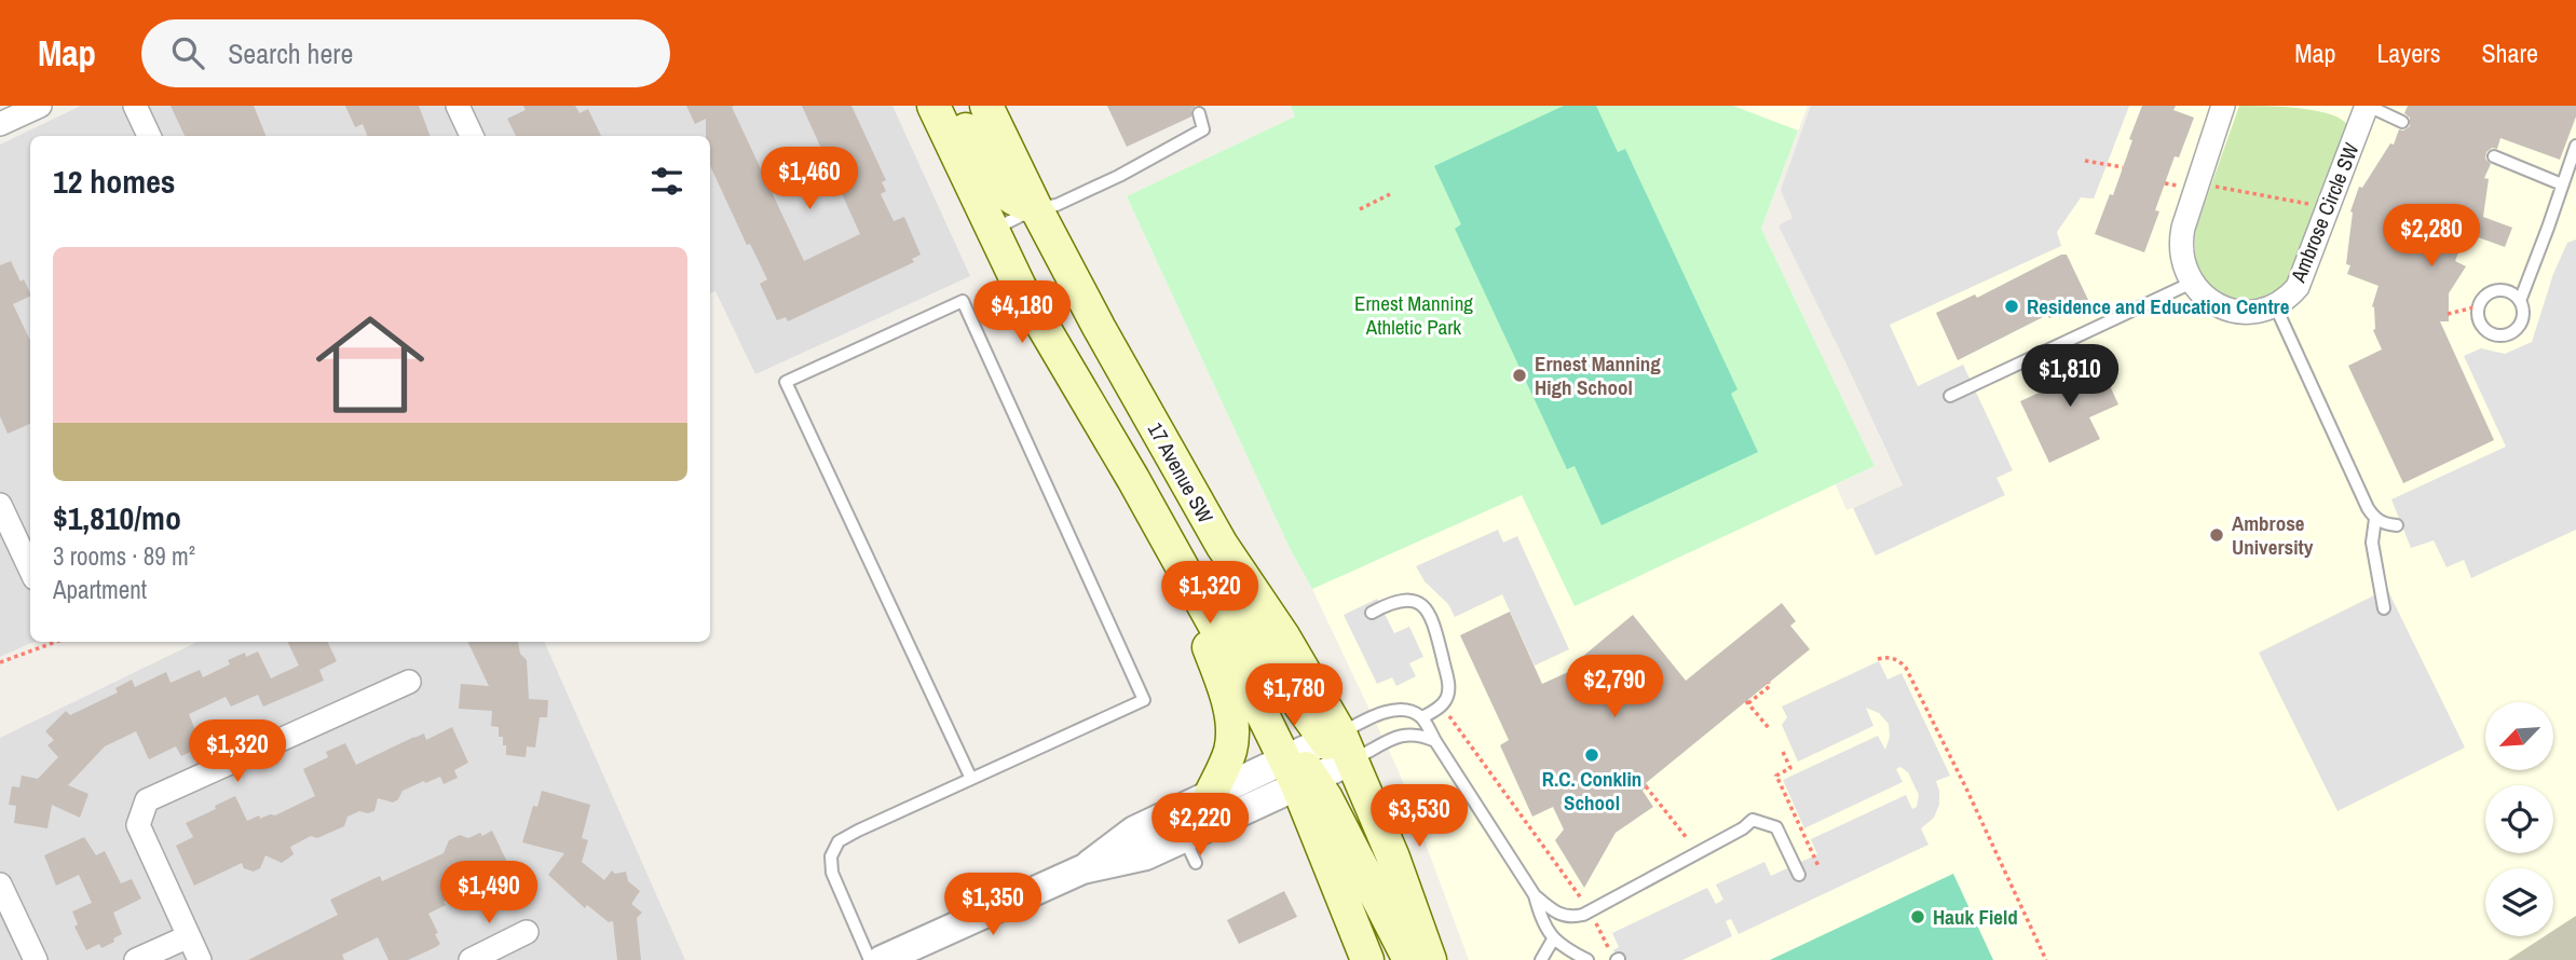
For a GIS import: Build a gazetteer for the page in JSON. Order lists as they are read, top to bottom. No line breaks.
{"streets":{"main road":["17 Avenue SW"],"street":["Ambrose Circle SW"]},"parks":["Ernest Manning Athletic Park"],"places":["Residence and Education Centre","Ernest Manning High School","Ambrose University","R.C. Conklin School","Hauk Field"],"north":"bottom left","page":{"header":"Map","search":"Search here","nav":["Map","Layers","Share"],"heading":"12 homes","price":["$1,460","$2,280","$4,180","$1,810","$1,320","$2,790","$1,780","$1,320","$3,530","$2,220","$1,490","$1,350"],"list":[{"name":"$1,810/mo","note":"3 rooms · 89 m² · Apartment"}]}}
